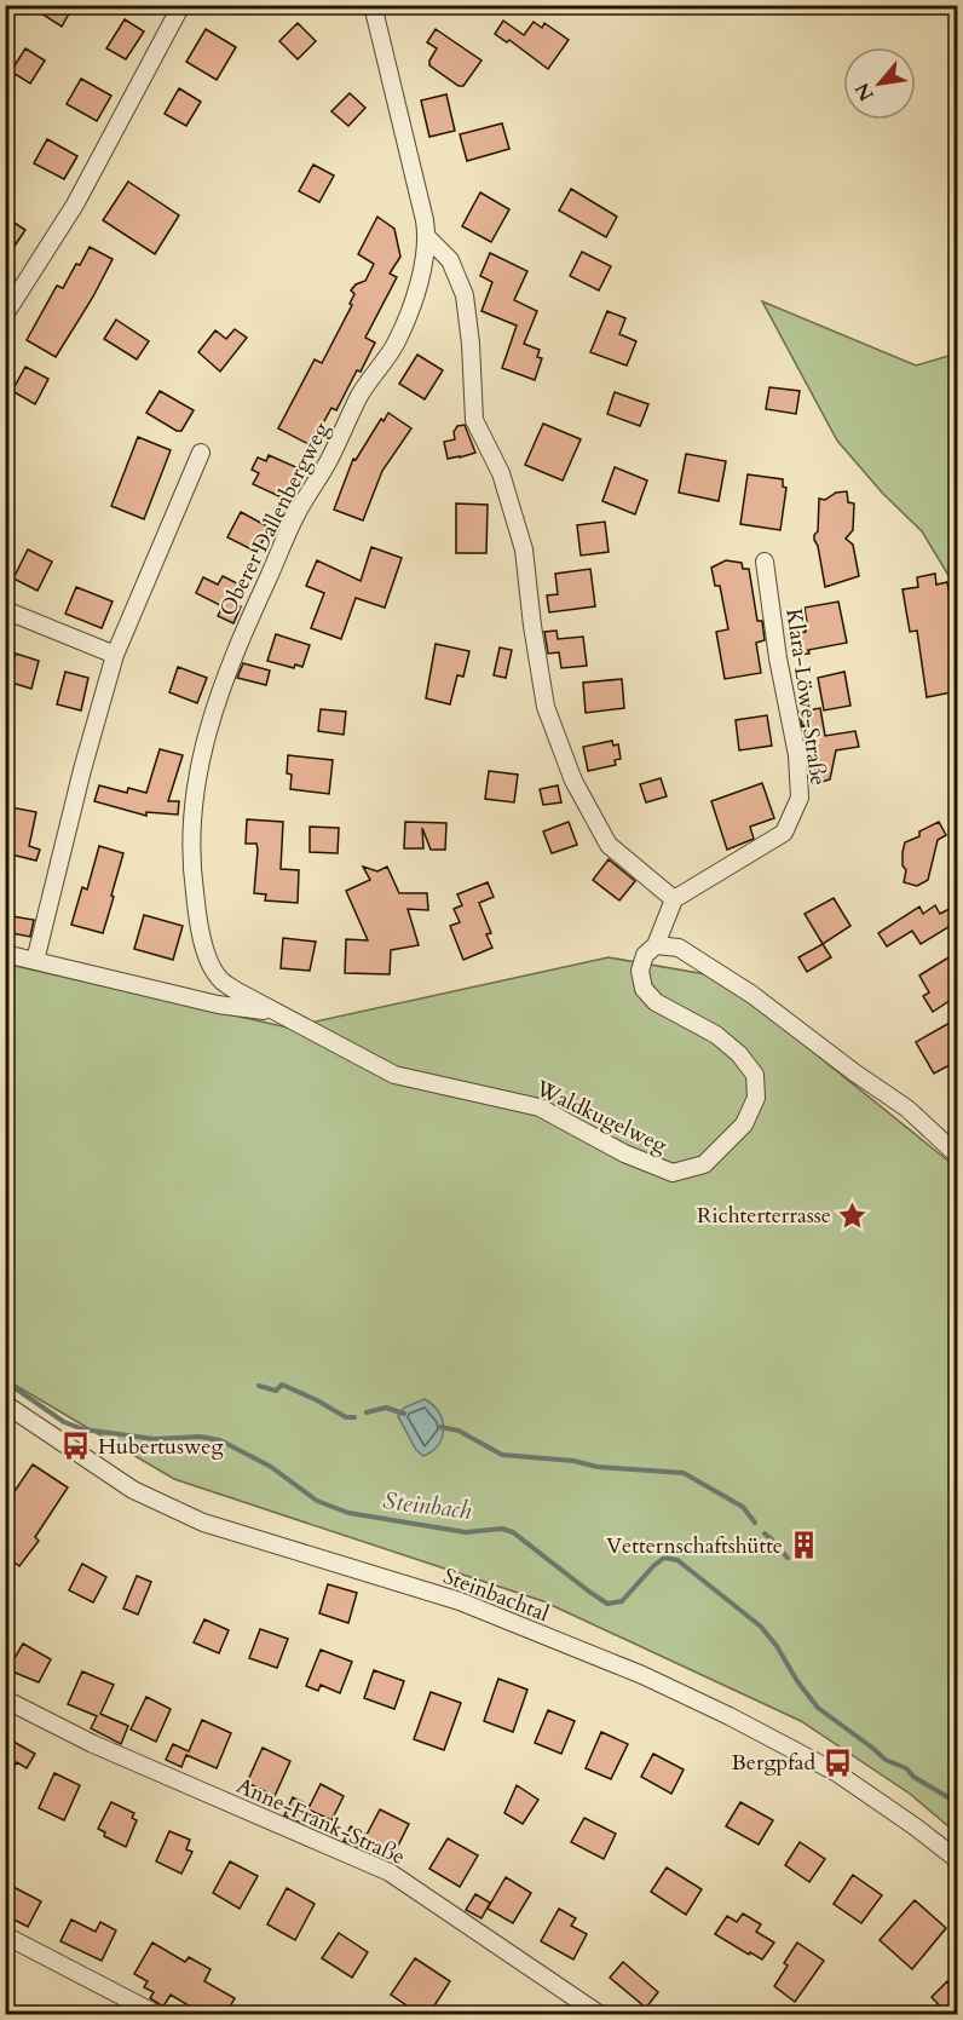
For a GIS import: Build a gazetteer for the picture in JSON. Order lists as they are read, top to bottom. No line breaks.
{"streets":{"street":["Oberer Dallenbergweg","Klara-Löwe-Straße","Waldkugelweg","Steinbachtal","Anne-Frank-Straße"]},"crossings":[["Oberer Dallenbergweg","Waldkugelweg"]],"water":["Steinbach"],"places":{"place":["Richterterrasse"],"bus stop":["Hubertusweg","Bergpfad"],"building":["Vetternschaftshütte"]},"north":"bottom left"}
